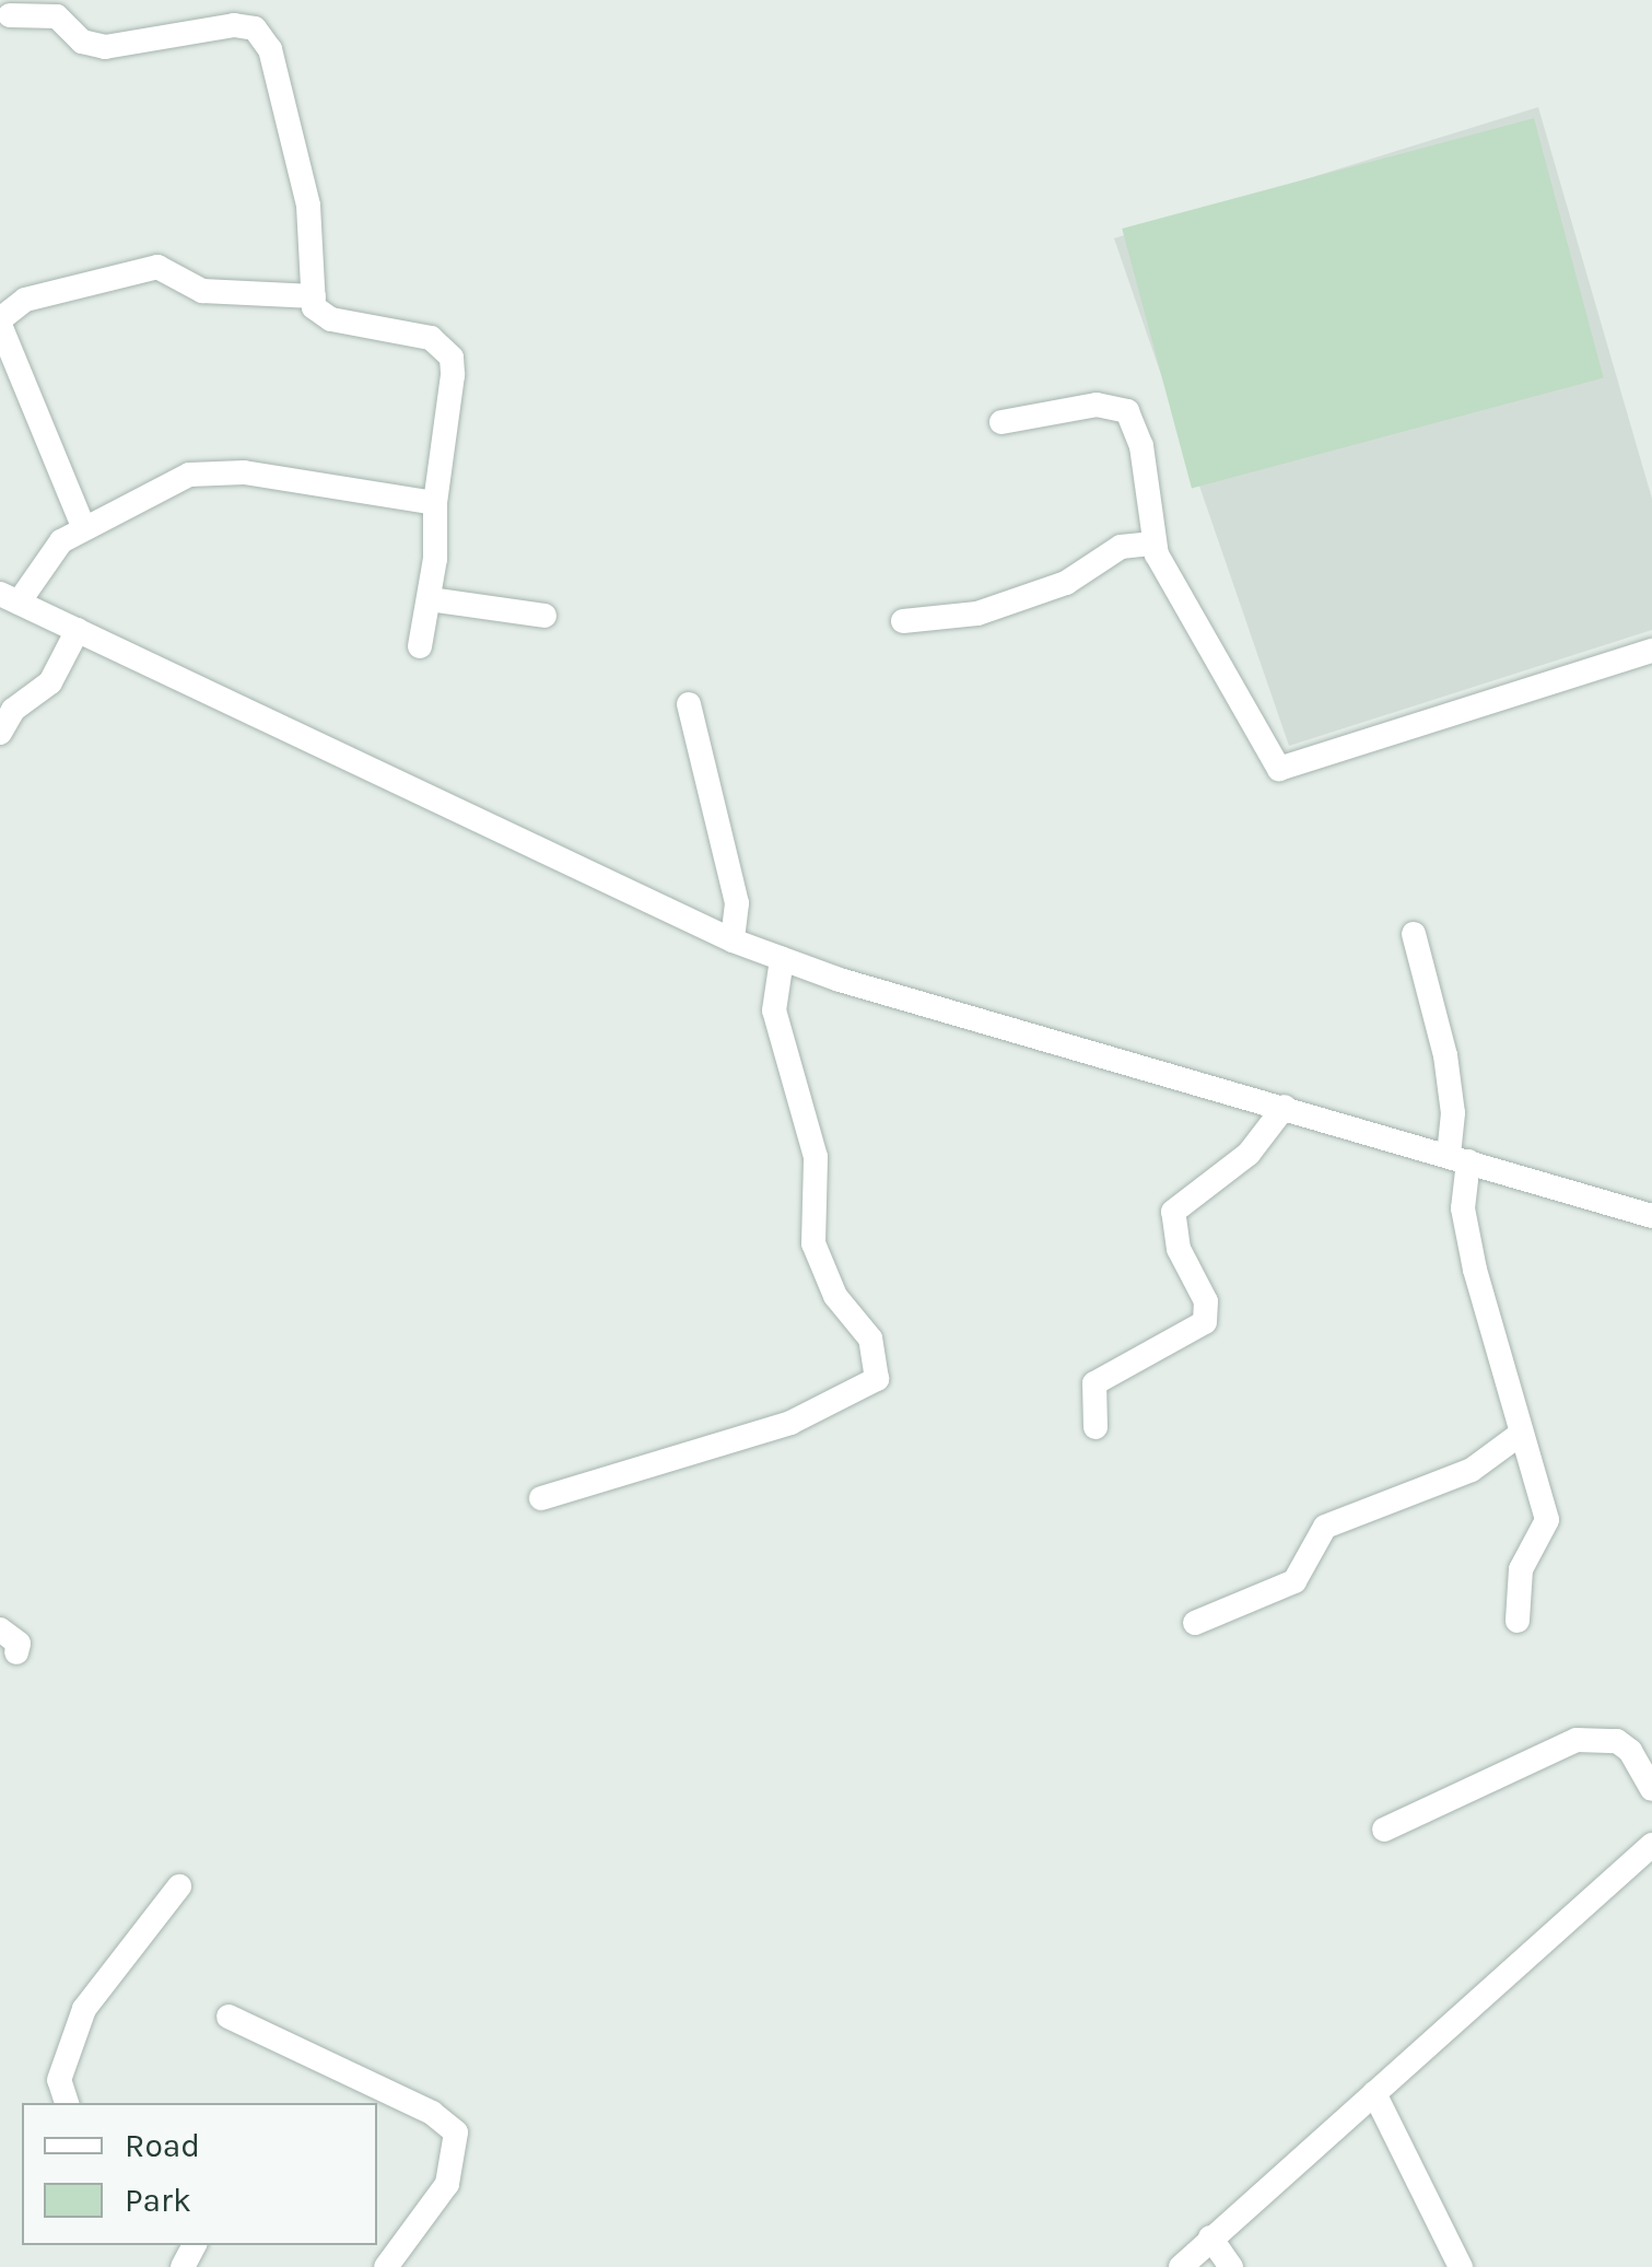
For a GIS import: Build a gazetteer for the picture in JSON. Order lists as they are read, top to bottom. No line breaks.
{"legend":["Road","Park"]}
